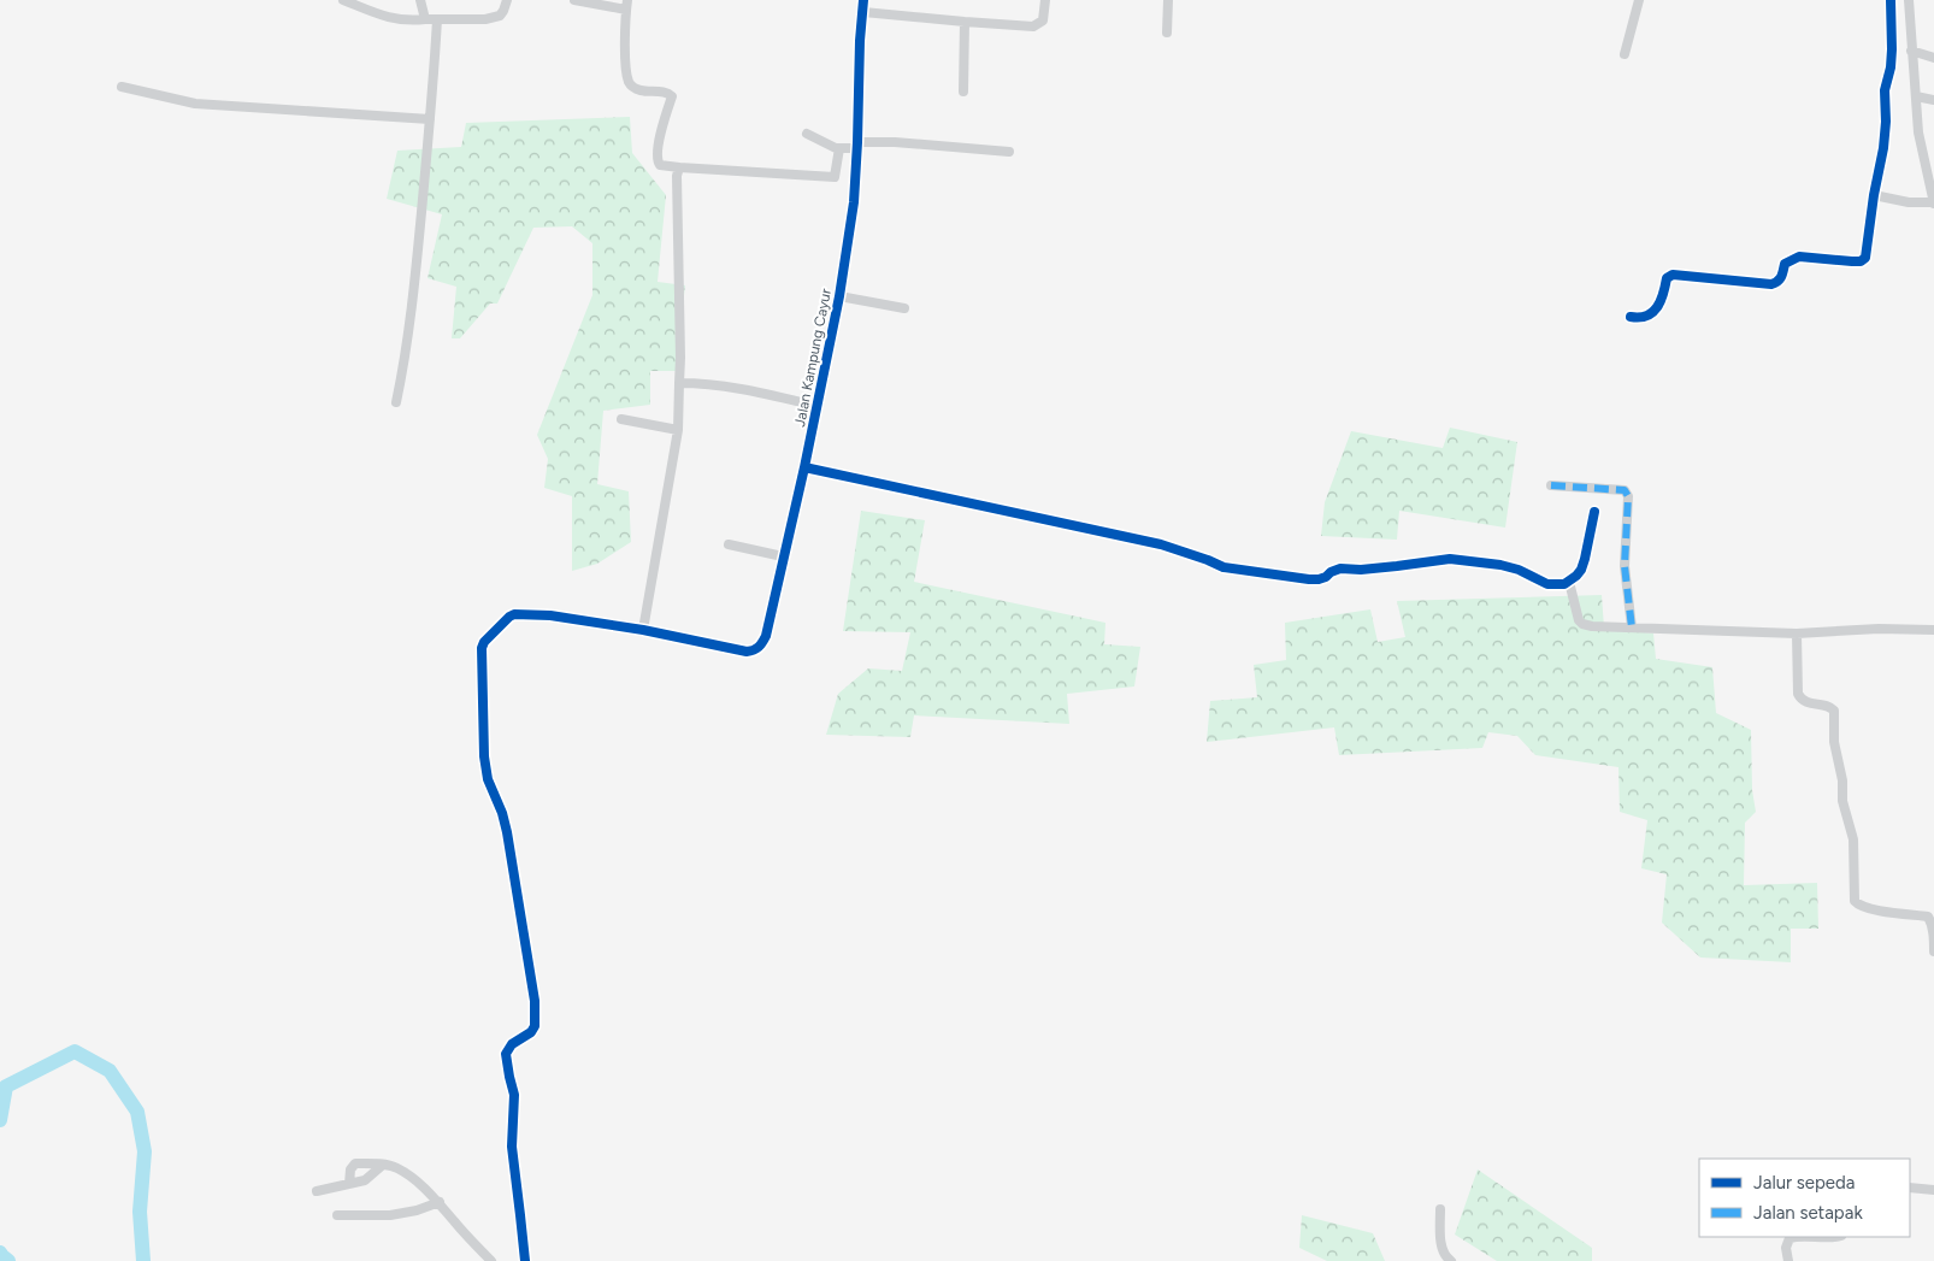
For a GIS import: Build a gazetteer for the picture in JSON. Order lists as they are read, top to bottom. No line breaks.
{"streets":{"street":["Jalan Kampung Cayur"]},"legend":["Jalur sepeda","Jalan setapak"]}
